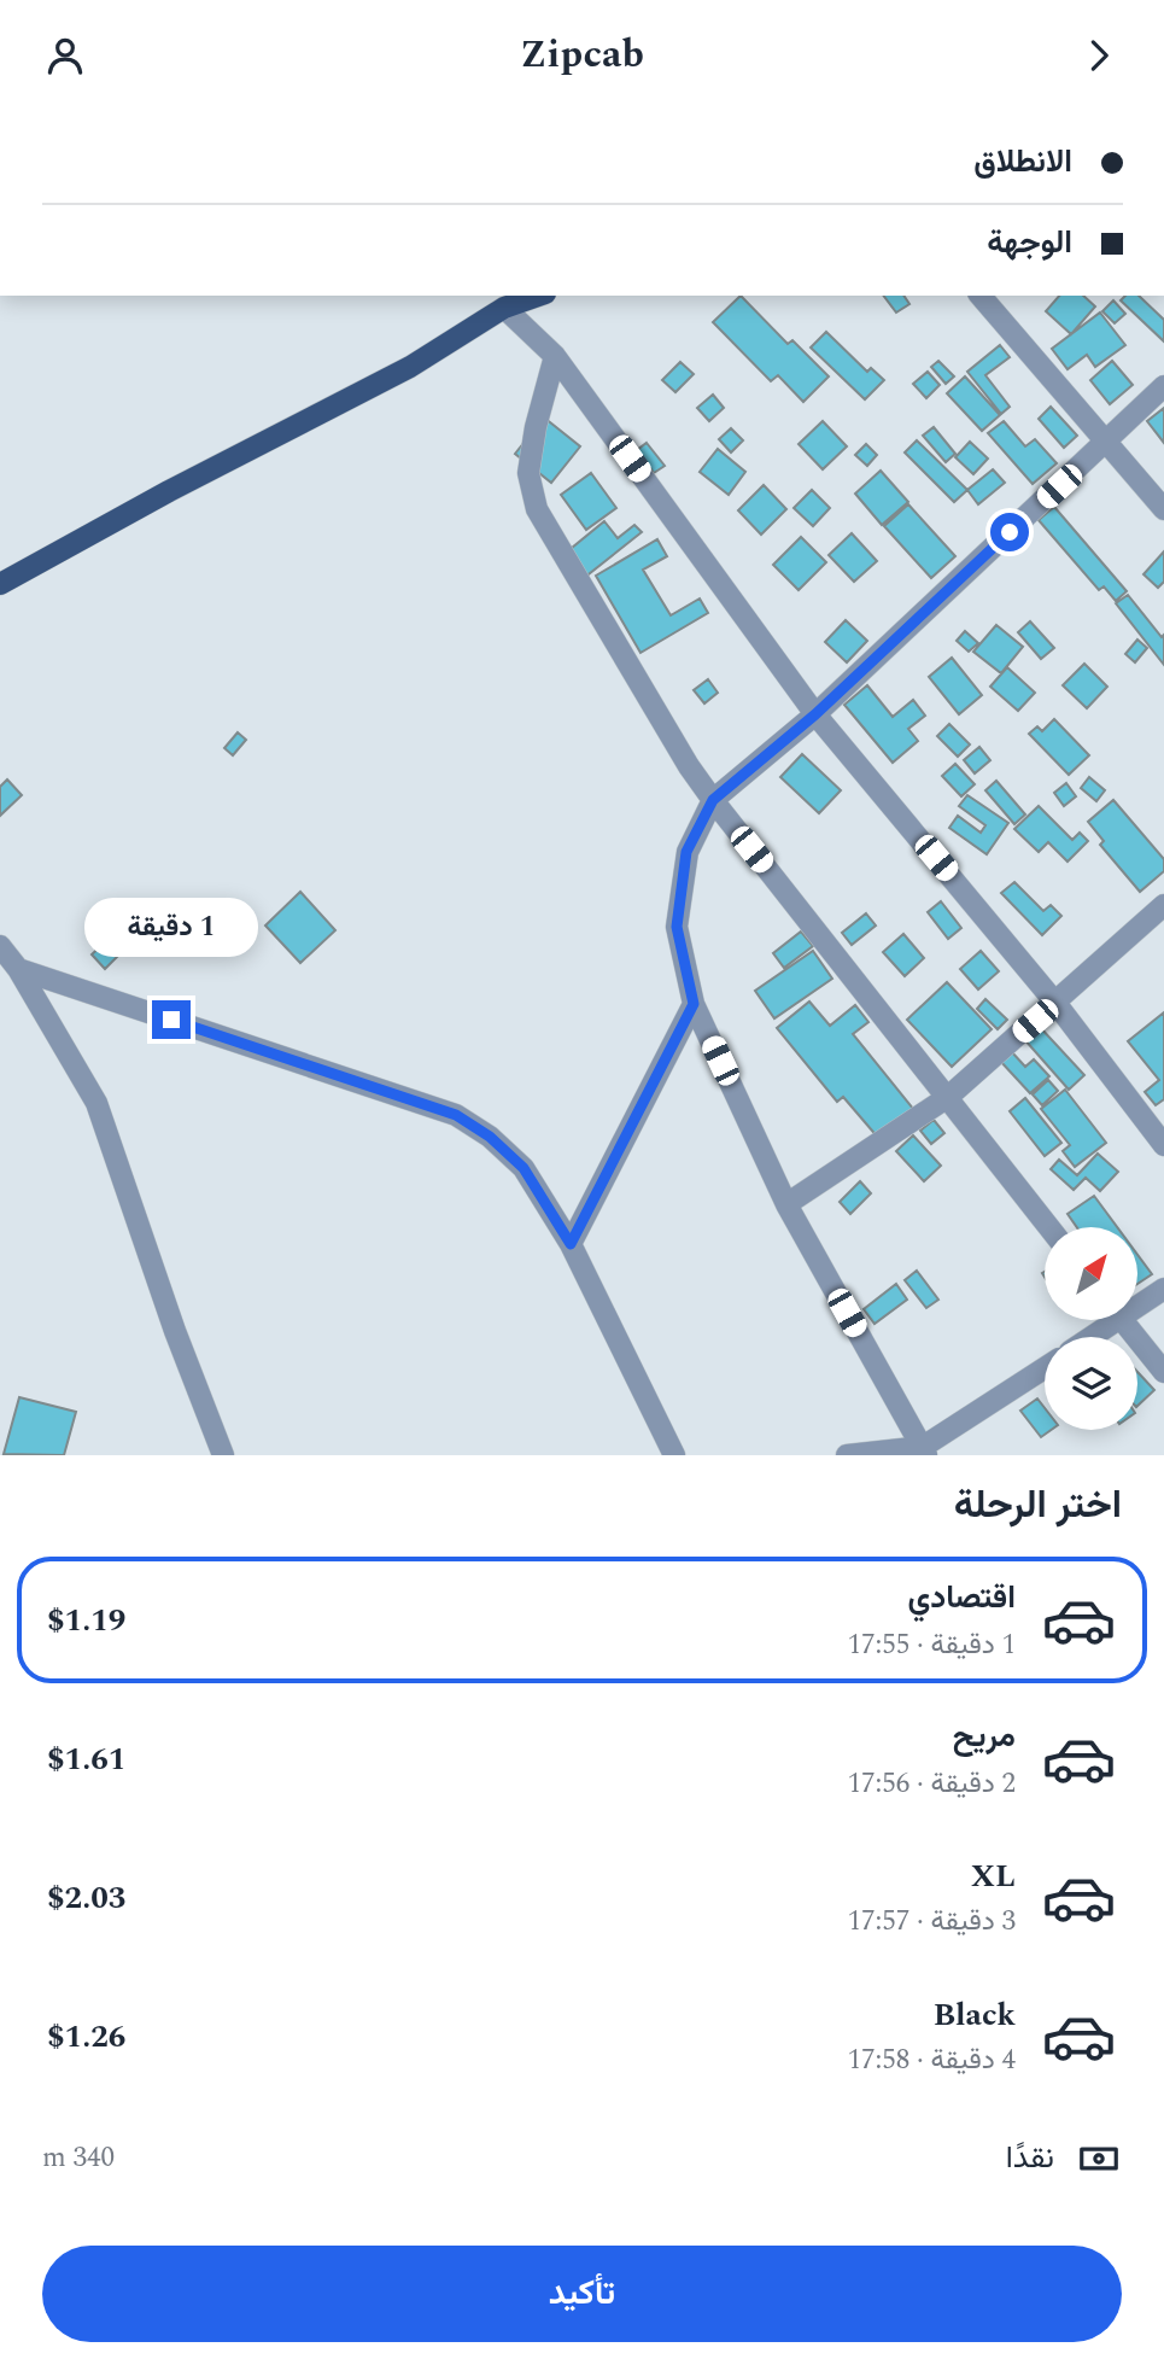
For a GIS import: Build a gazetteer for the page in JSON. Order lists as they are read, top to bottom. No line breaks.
{"north":"top right","page":{"header":"Zipcab","banner":["الانطلاق","الوجهة"],"bubble":"1 دقيقة","heading":"اختر الرحلة","list":[{"name":"اقتصادي","note":"1 دقيقة · 17:55","value":"$1.19"},{"name":"مريح","note":"2 دقيقة · 17:56","value":"$1.61"},{"name":"XL","note":"3 دقيقة · 17:57","value":"$2.03"},{"name":"Black","note":"4 دقيقة · 17:58","value":"$1.26"}],"pay":["نقدًا","340 m"],"buttons":"تأكيد"}}
